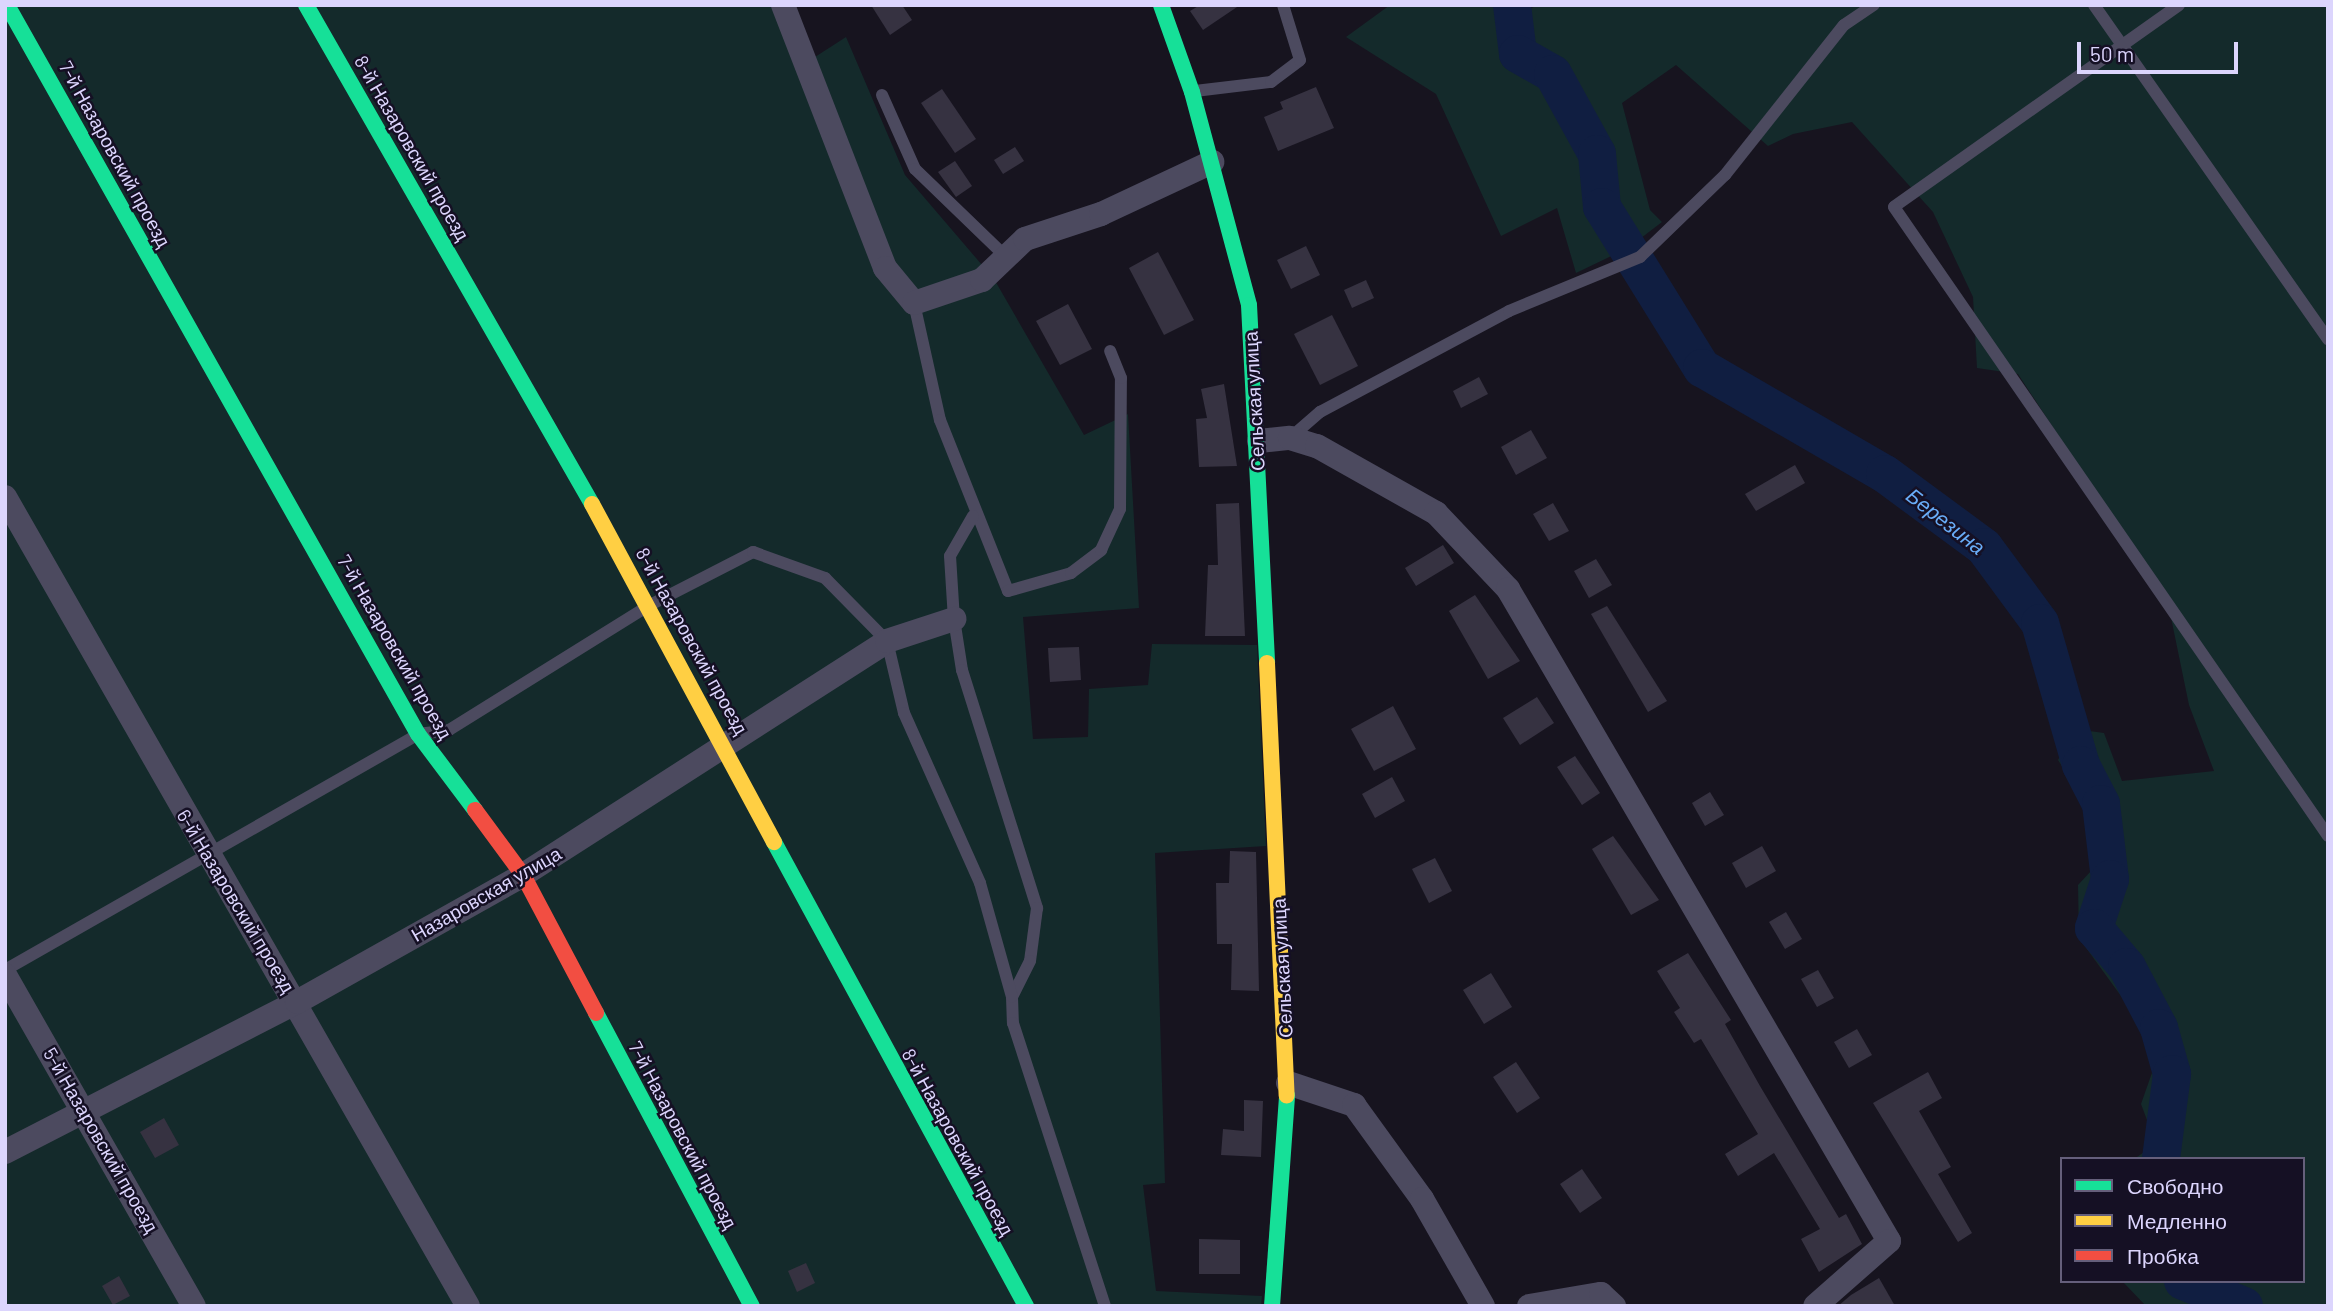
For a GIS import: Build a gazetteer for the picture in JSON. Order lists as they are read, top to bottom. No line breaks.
{"streets":{"street":["8-й Назаровский проезд","7-й Назаровский проезд","Сельская улица","Назаровская улица","6-й Назаровский проезд","5-й Назаровский проезд"]},"crossings":[["8-й Назаровский проезд","Назаровская улица"],["7-й Назаровский проезд","Назаровская улица"],["Назаровская улица","6-й Назаровский проезд"],["Назаровская улица","5-й Назаровский проезд"]],"water":["Березина"],"legend":["Свободно","Медленно","Пробка"],"scale_bar":"50 m"}
